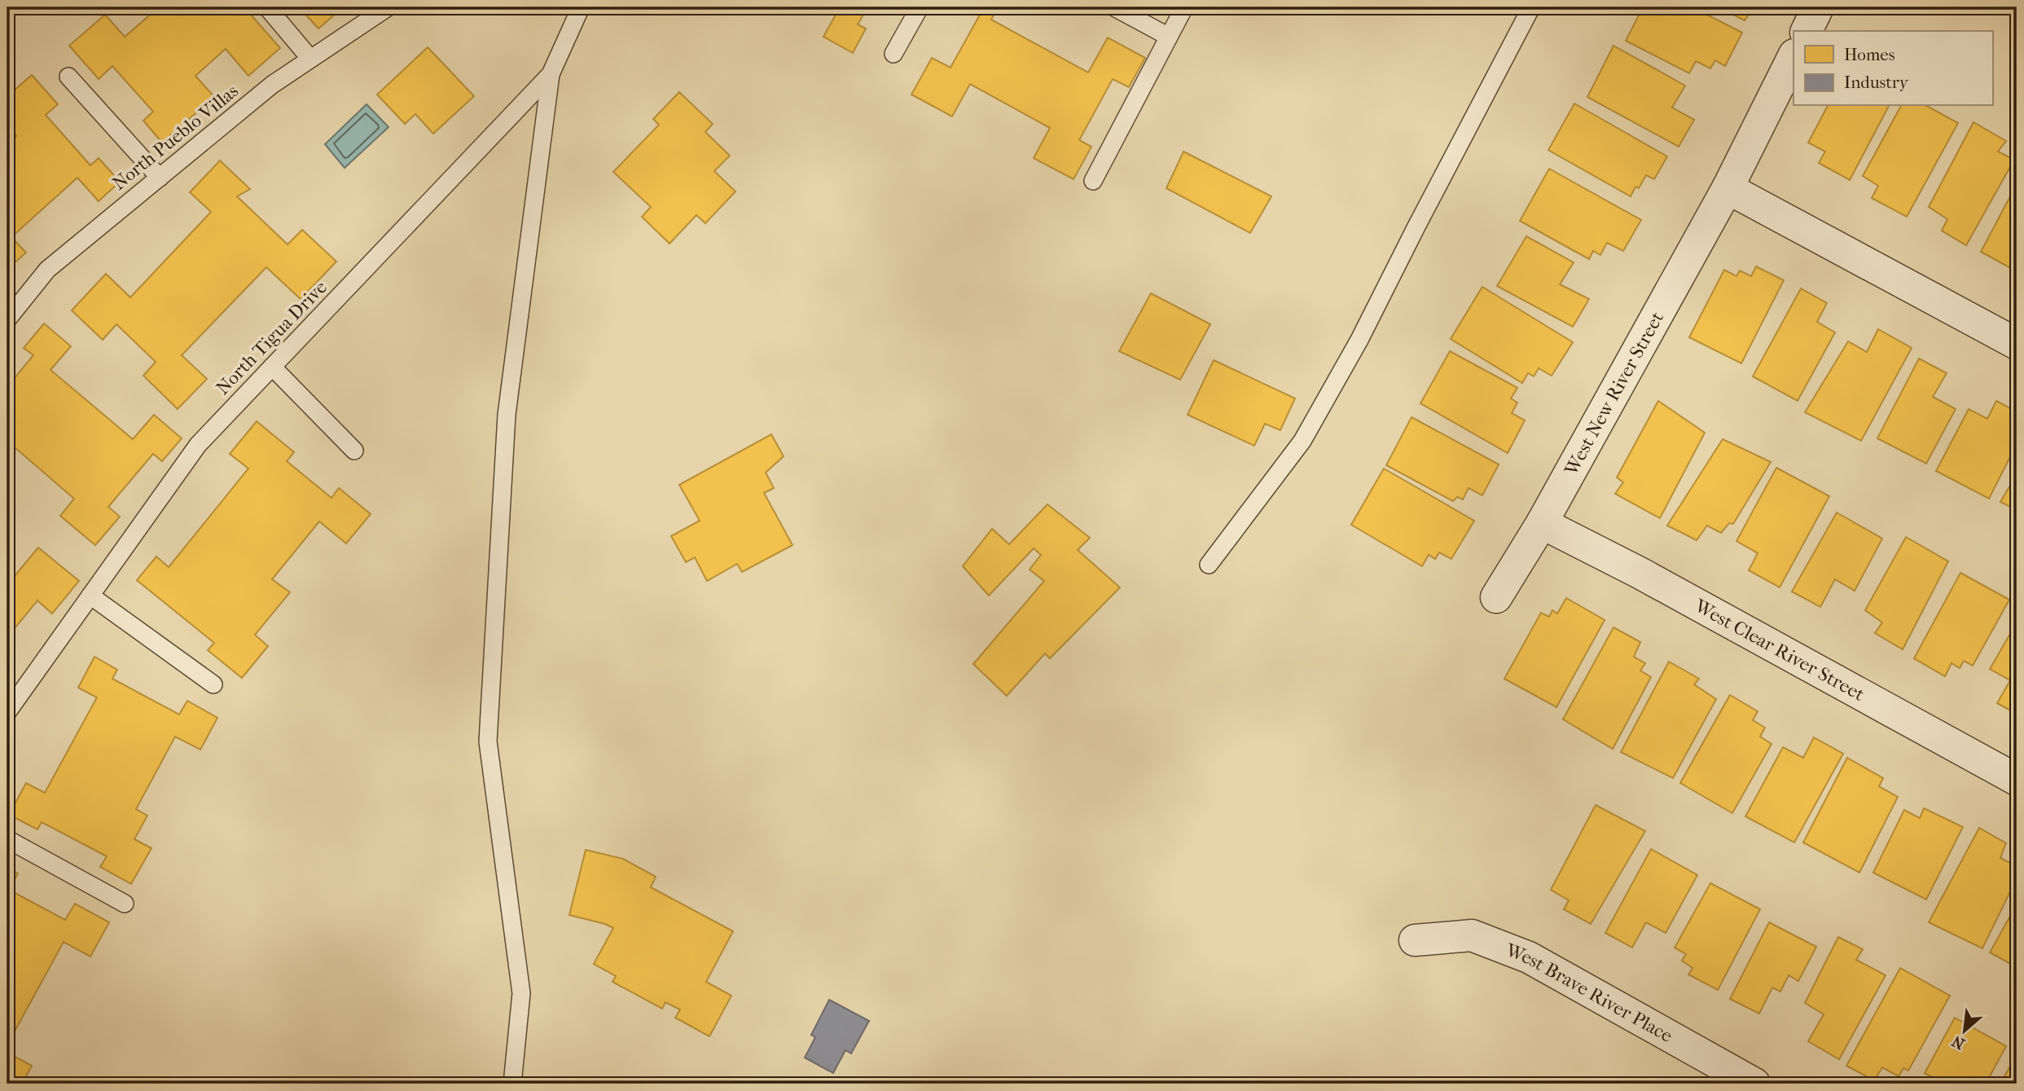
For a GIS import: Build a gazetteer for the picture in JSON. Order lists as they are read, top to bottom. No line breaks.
{"streets":{"street":["West New River Street","West Clear River Street","West Brave River Place"],"lane":["North Pueblo Villas","North Tigua Drive"]},"crossings":[["West New River Street","West Clear River Street"]],"legend":["Homes","Industry"],"north":"bottom left"}
